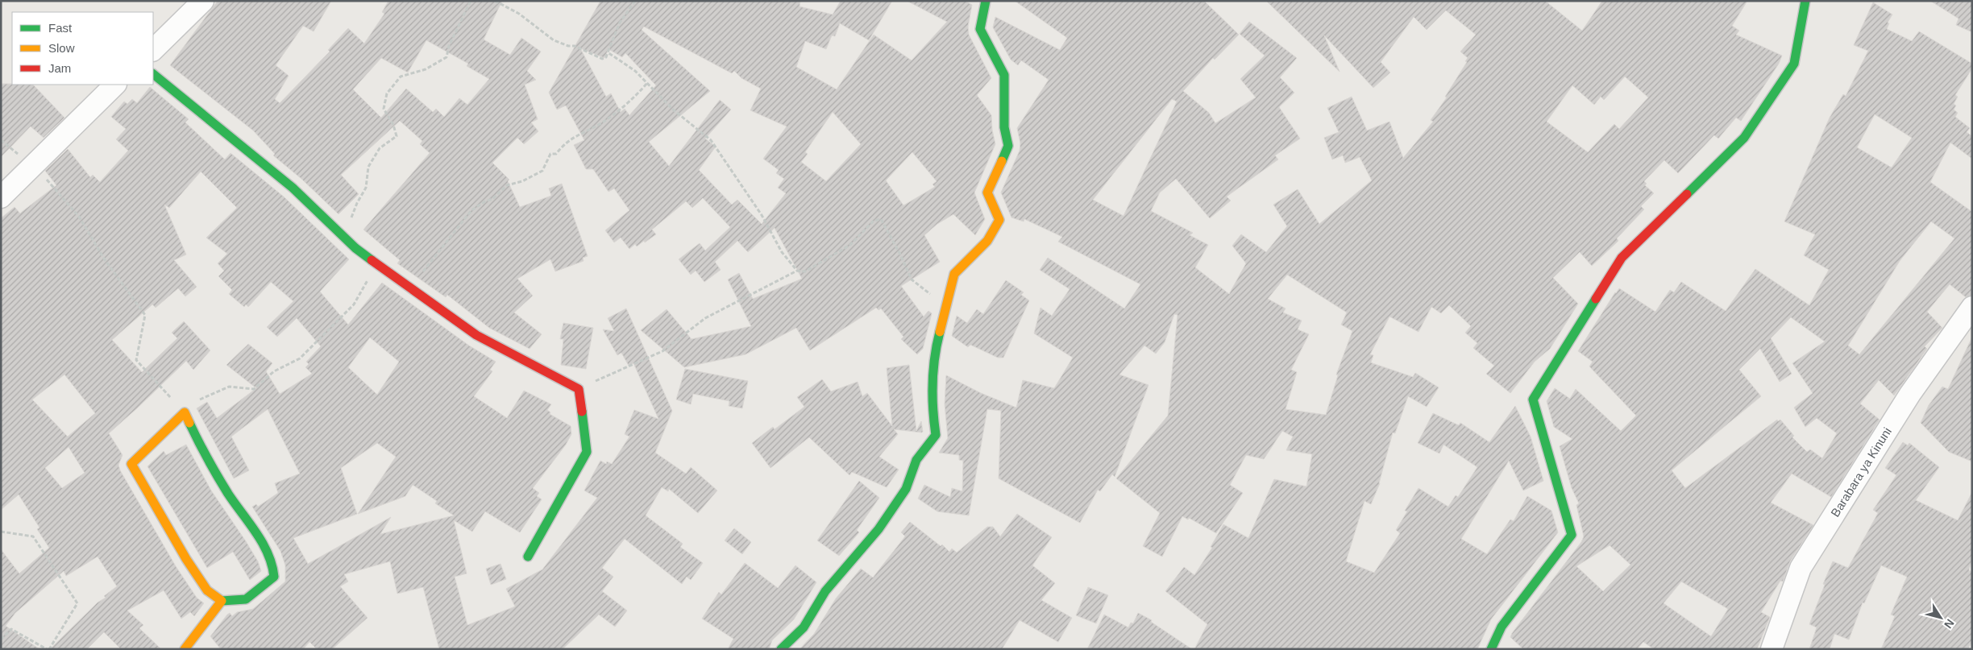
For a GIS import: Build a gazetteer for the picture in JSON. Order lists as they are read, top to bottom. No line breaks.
{"streets":{"street":["Barabara ya Kinuni"]},"legend":["Fast","Slow","Jam"],"north":"bottom right"}
